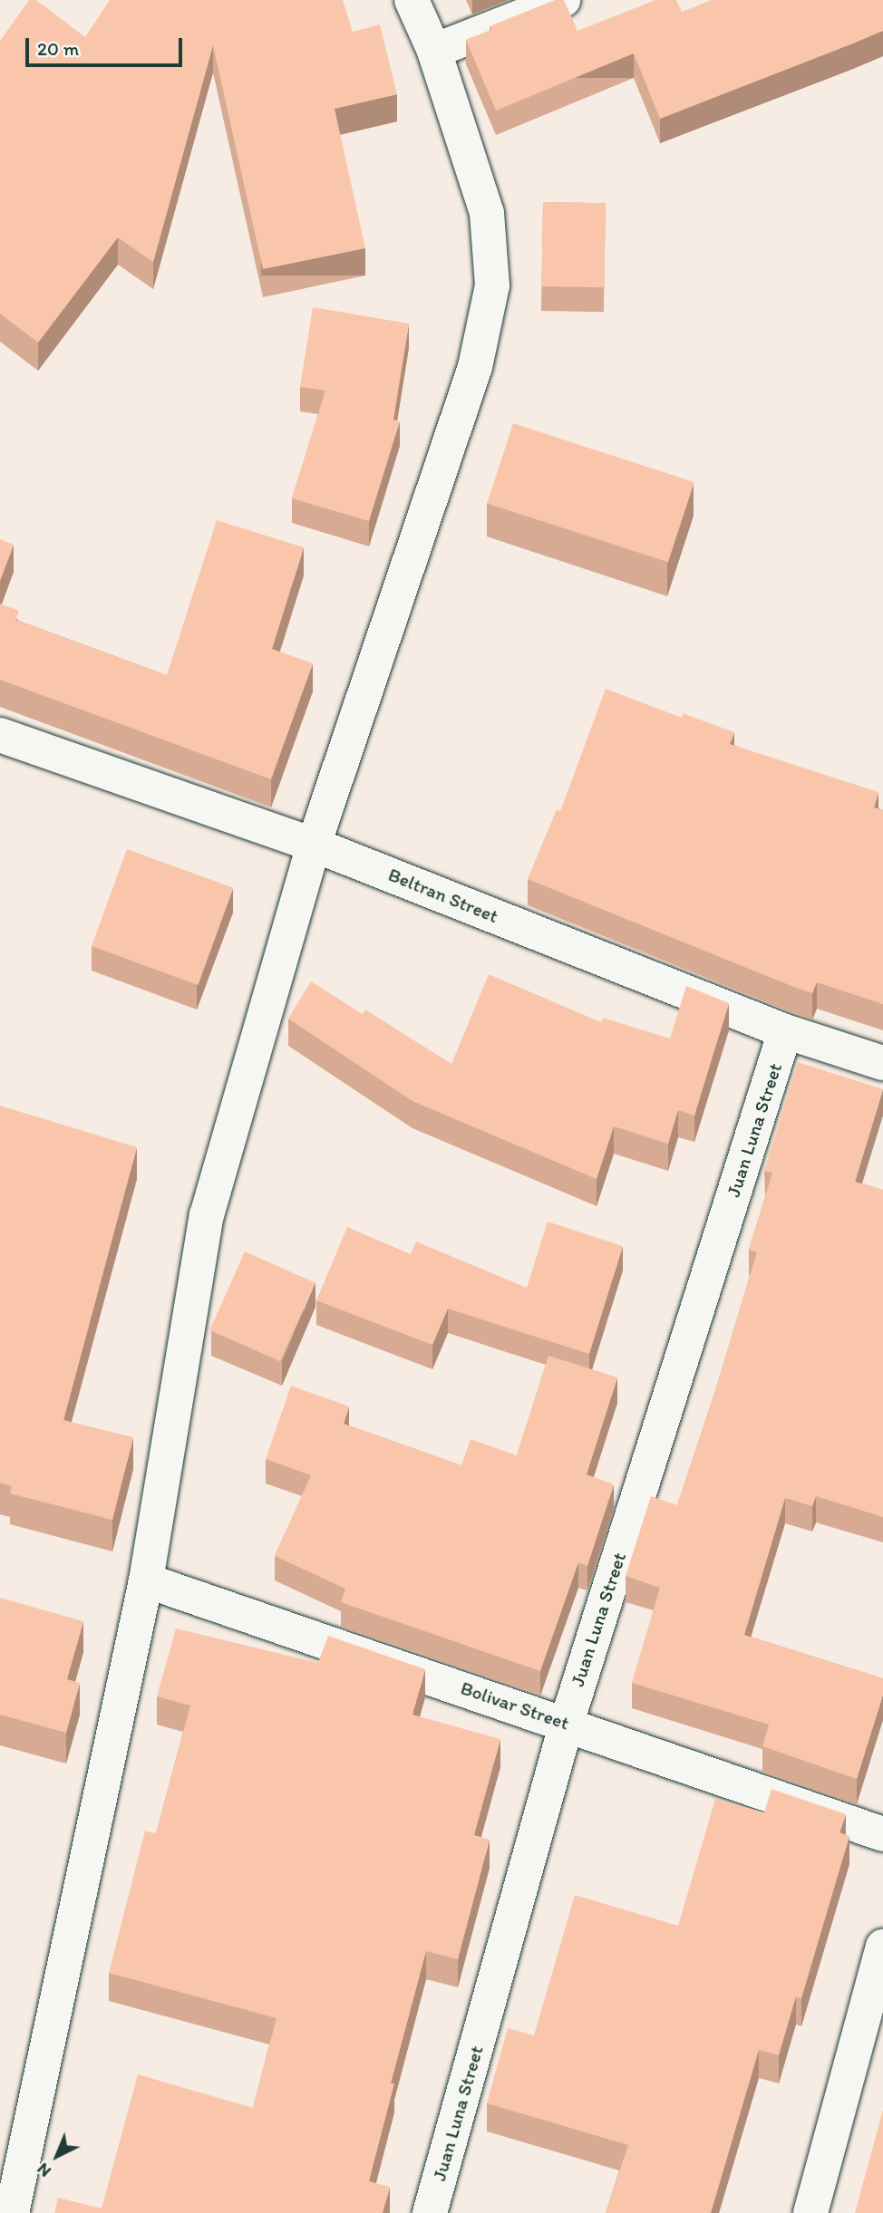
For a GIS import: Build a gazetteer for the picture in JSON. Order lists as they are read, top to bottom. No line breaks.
{"streets":{"street":["Beltran Street","Juan Luna Street","Bolivar Street"]},"crossings":[["Beltran Street","Juan Luna Street"],["Juan Luna Street","Bolivar Street"]],"scale_bar":"20 m","north":"bottom left"}
